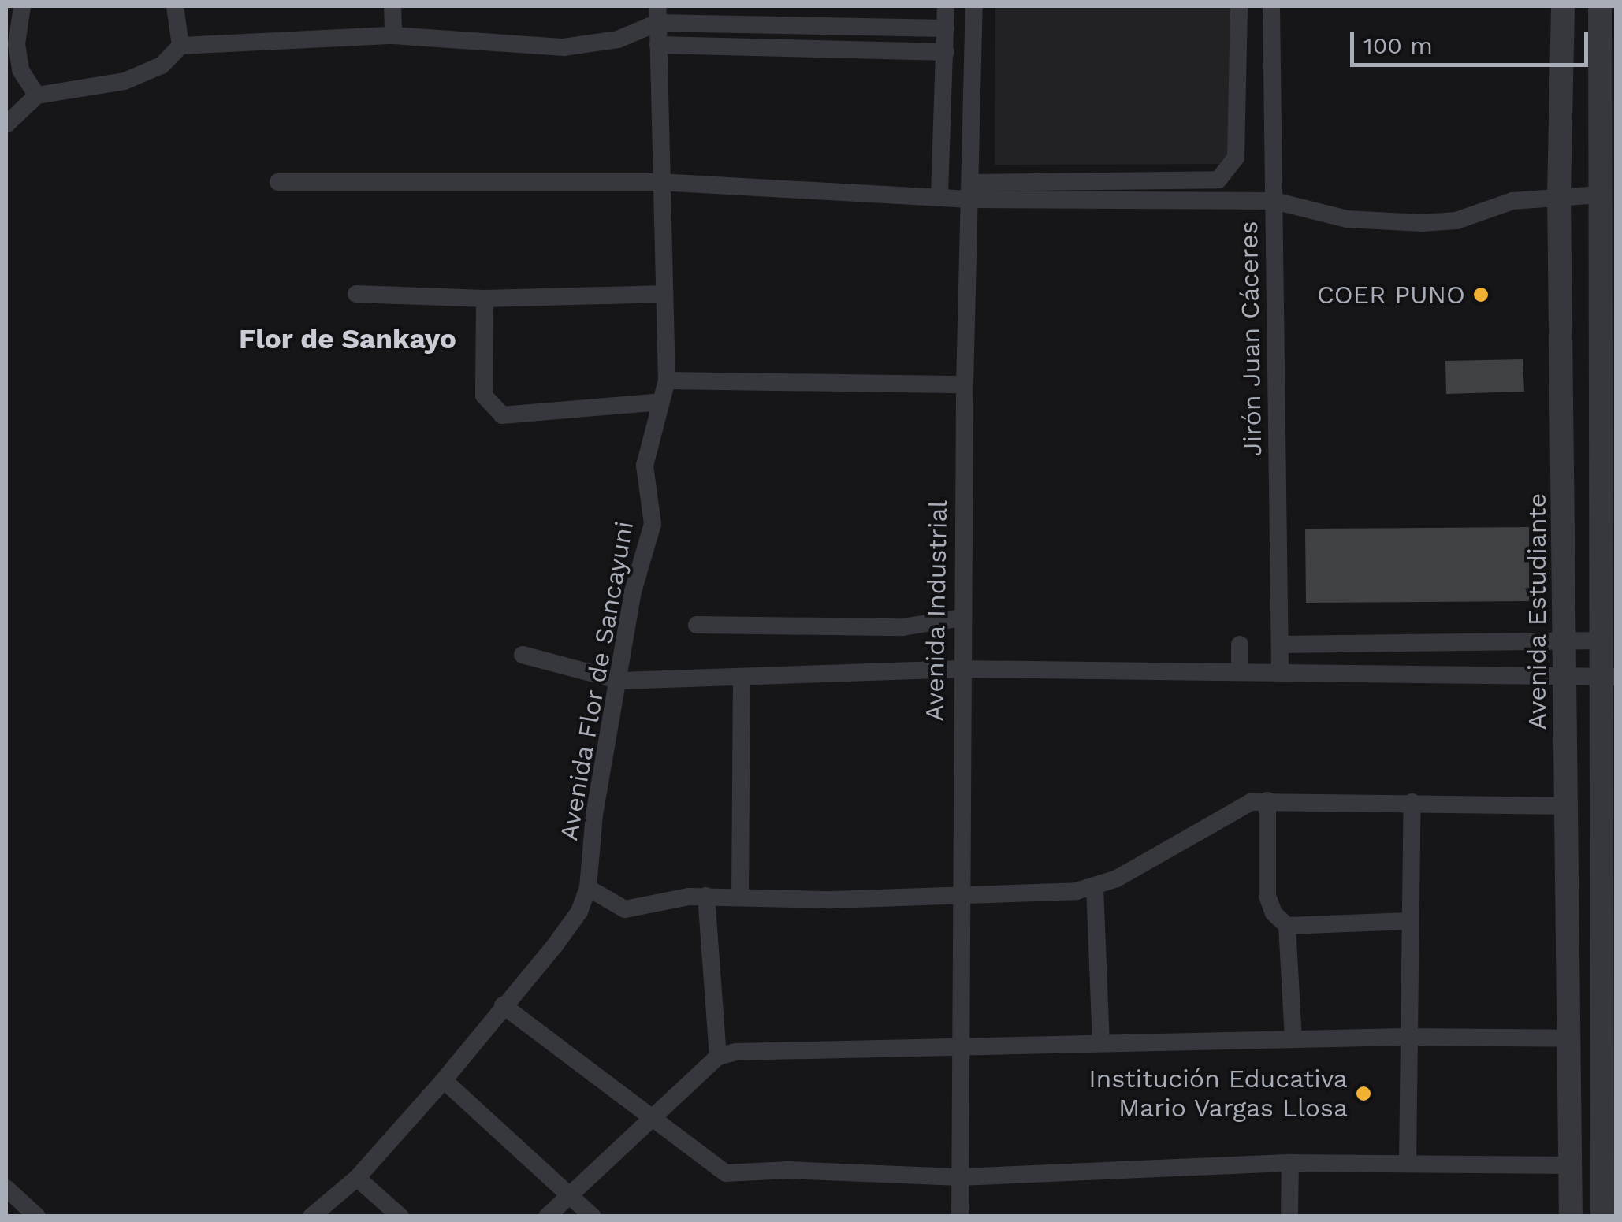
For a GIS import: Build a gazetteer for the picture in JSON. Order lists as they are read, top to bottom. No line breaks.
{"streets":{"street":["Jirón Juan Cáceres","Avenida Industrial","Avenida Estudiante","Avenida Flor de Sancayuni"]},"districts":["Flor de Sankayo"],"places":["COER PUNO","Institución Educativa Mario Vargas Llosa"],"scale_bar":"100 m"}
